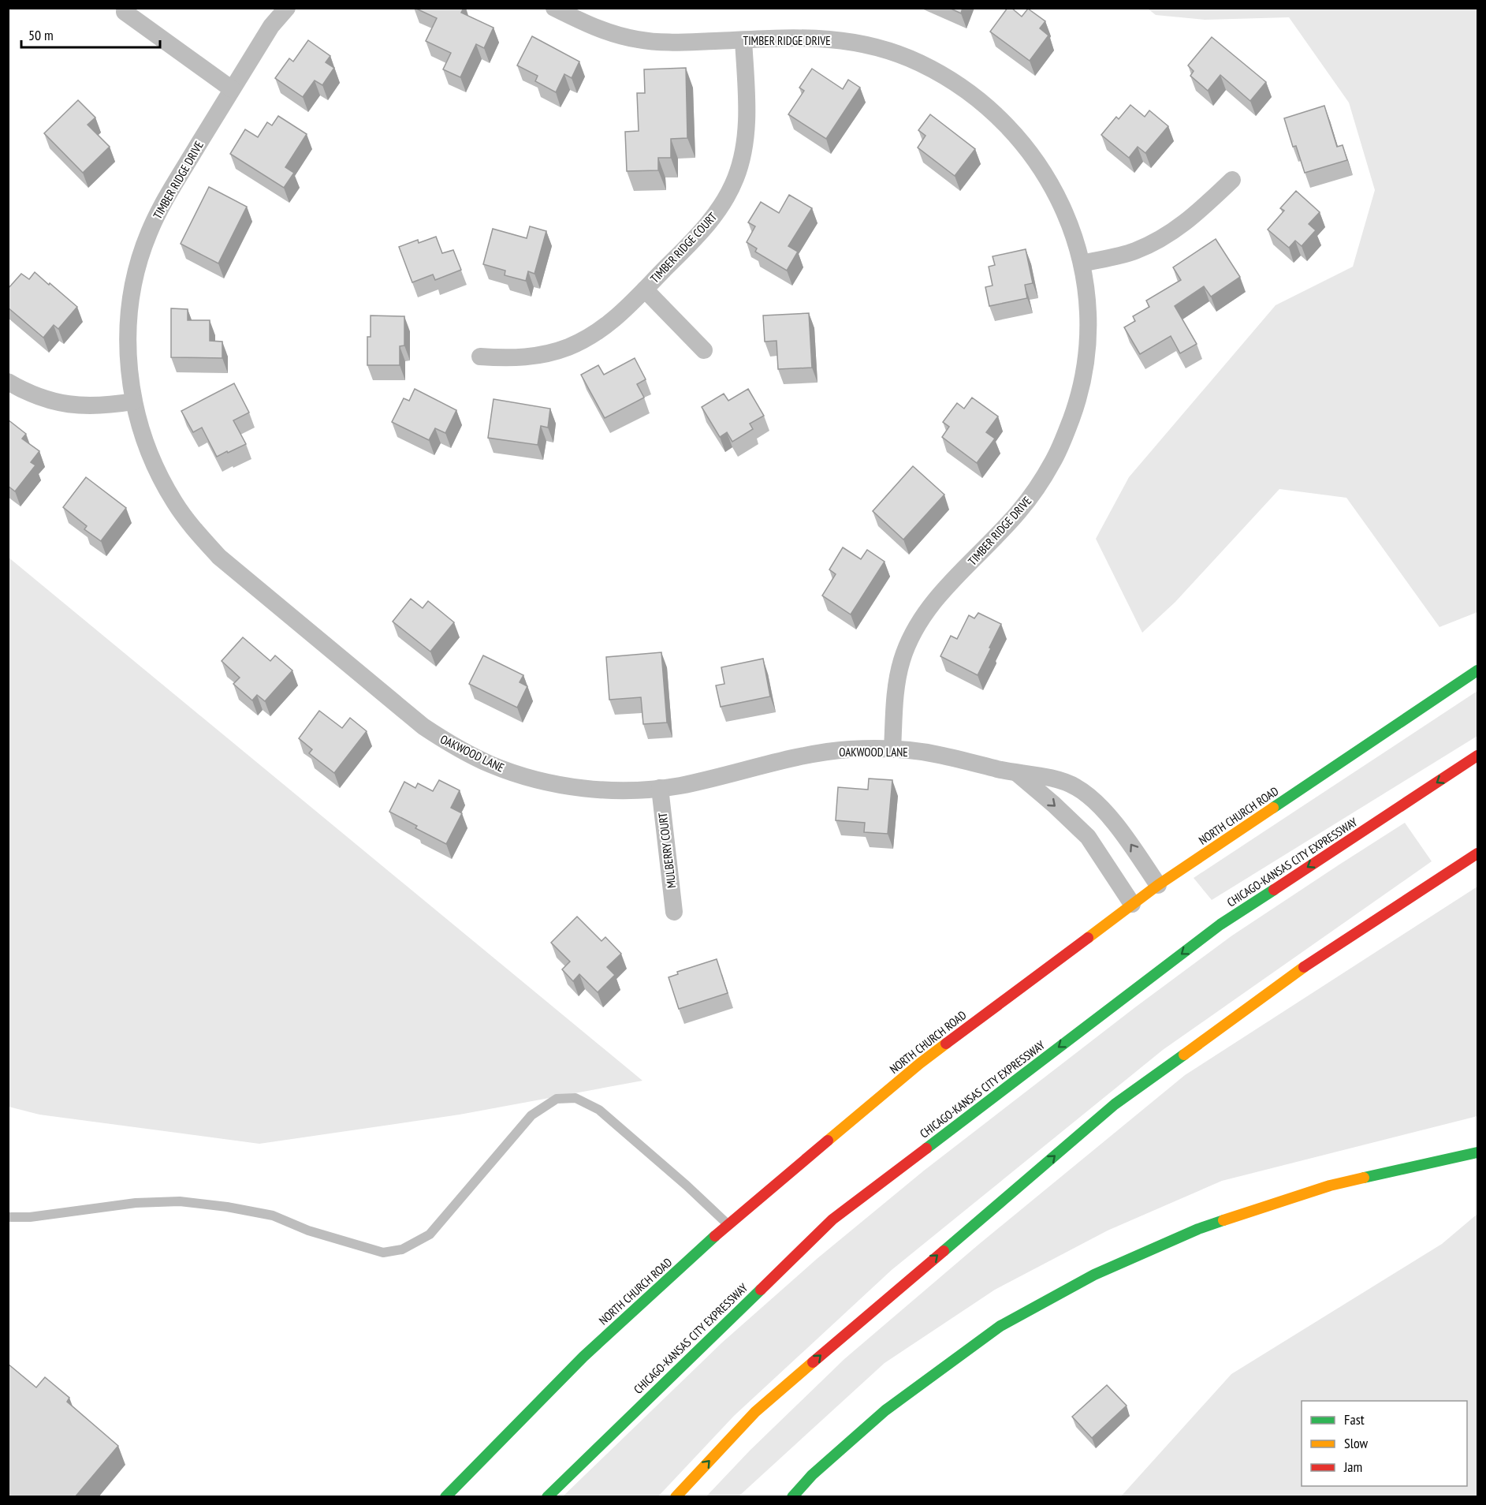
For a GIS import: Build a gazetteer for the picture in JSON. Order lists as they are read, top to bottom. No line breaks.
{"streets":{"main road":["NORTH CHURCH ROAD","CHICAGO-KANSAS CITY EXPRESSWAY"],"street":["TIMBER RIDGE DRIVE","TIMBER RIDGE COURT","OAKWOOD LANE","MULBERRY COURT"]},"crossings":[["TIMBER RIDGE DRIVE","TIMBER RIDGE COURT"],["TIMBER RIDGE DRIVE","OAKWOOD LANE"],["OAKWOOD LANE","NORTH CHURCH ROAD"],["OAKWOOD LANE","MULBERRY COURT"]],"legend":["Fast","Slow","Jam"],"scale_bar":"50 m"}
